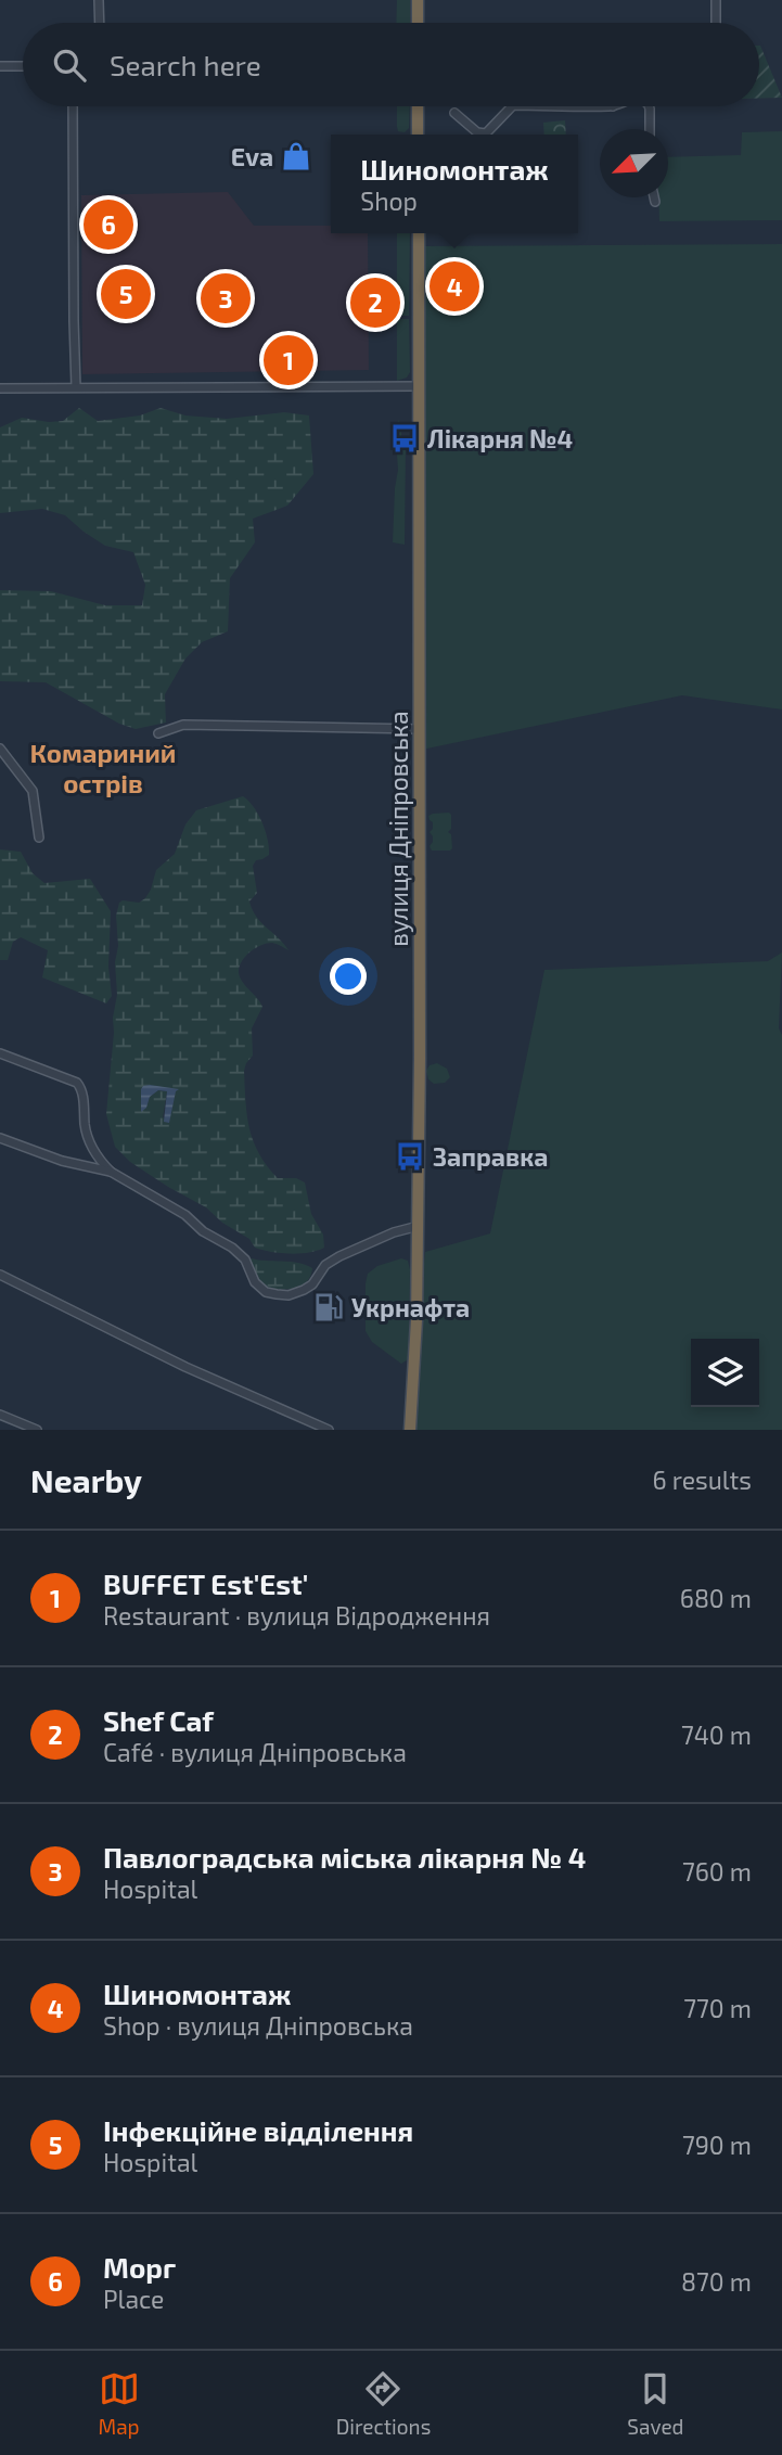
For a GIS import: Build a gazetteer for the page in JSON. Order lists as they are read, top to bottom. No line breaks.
{"streets":{"highway":["вулиця Дніпровська"]},"districts":["Комариний острів"],"places":{"shop":["Eva"],"bus stop":["Лікарня №4","Заправка"],"fuel station":["Укрнафта"]},"north":"bottom left","page":{"search":"Search here","popup":["Шиномонтаж","Shop"],"pins":["6","4","5","3","2","1"],"heading":["Nearby","6 results"],"list":[{"mark":"1","name":"BUFFET Est'Est'","note":"Restaurant · вулиця Відродження","value":"680 m"},{"mark":"2","name":"Shef Caf","note":"Café · вулиця Дніпровська","value":"740 m"},{"mark":"3","name":"Павлоградська міська лікарня № 4","note":"Hospital","value":"760 m"},{"mark":"4","name":"Шиномонтаж","note":"Shop · вулиця Дніпровська","value":"770 m"},{"mark":"5","name":"Інфекційне відділення","note":"Hospital","value":"790 m"},{"mark":"6","name":"Морг","note":"Place","value":"870 m"}],"nav":["Map","Directions","Saved"]}}
